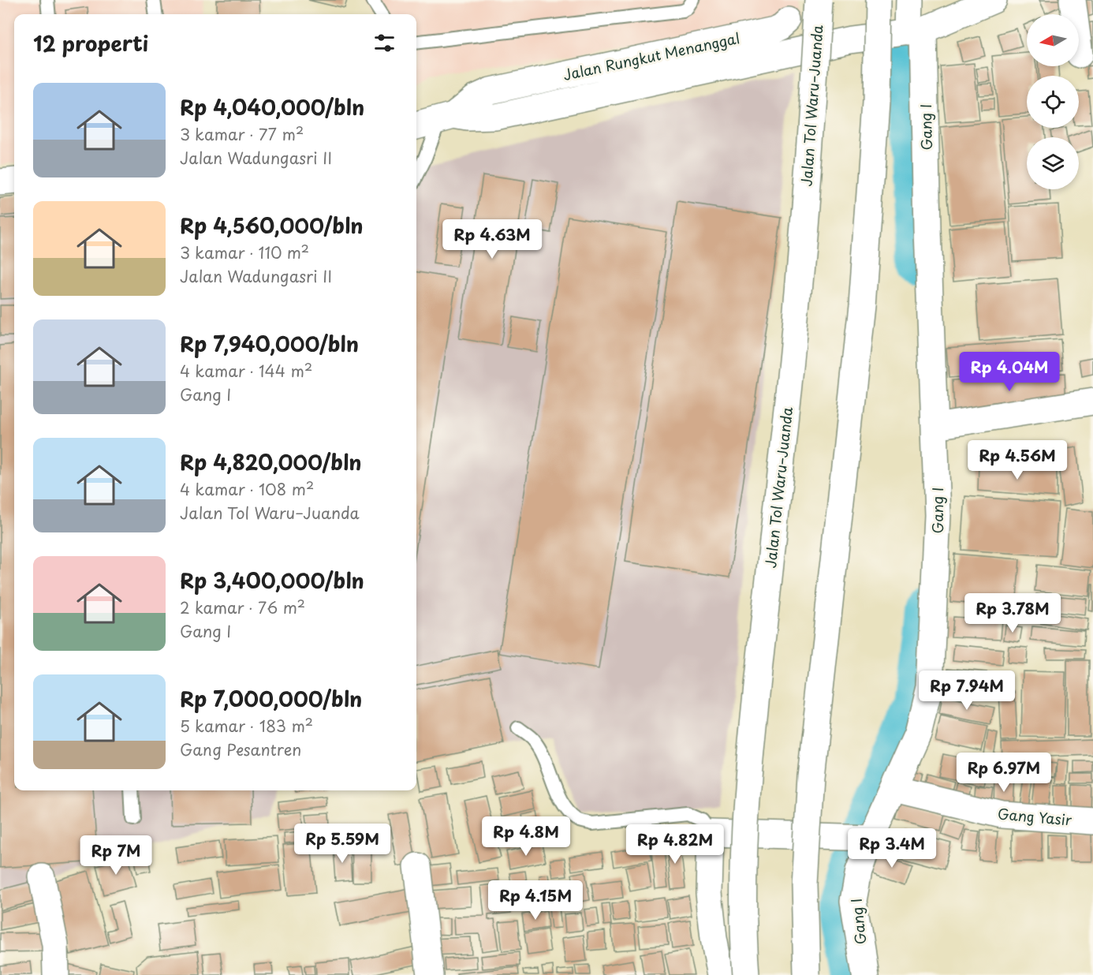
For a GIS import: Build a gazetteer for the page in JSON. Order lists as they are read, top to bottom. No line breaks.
{"streets":{"main road":["Jalan Rungkut Menanggal","Jalan Tol Waru–Juanda","Gang I","Gang Yasir"]},"crossings":[["Jalan Rungkut Menanggal","Gang I"],["Gang I","Gang Yasir"]],"north":"left","page":{"heading":"12 properti","list":[{"name":"Rp 4,040,000/bln","note":"3 kamar · 77 m² · Jalan Wadungasri II"},{"name":"Rp 4,560,000/bln","note":"3 kamar · 110 m² · Jalan Wadungasri II"},{"name":"Rp 7,940,000/bln","note":"4 kamar · 144 m² · Gang I"},{"name":"Rp 4,820,000/bln","note":"4 kamar · 108 m² · Jalan Tol Waru–Juanda"},{"name":"Rp 3,400,000/bln","note":"2 kamar · 76 m² · Gang I"},{"name":"Rp 7,000,000/bln","note":"5 kamar · 183 m² · Gang Pesantren"}],"price":["Rp 4.63M","Rp 4.04M","Rp 4.56M","Rp 3.78M","Rp 7.94M","Rp 6.97M","Rp 4.8M","Rp 5.59M","Rp 4.82M","Rp 3.4M","Rp 7M","Rp 4.15M"]}}
